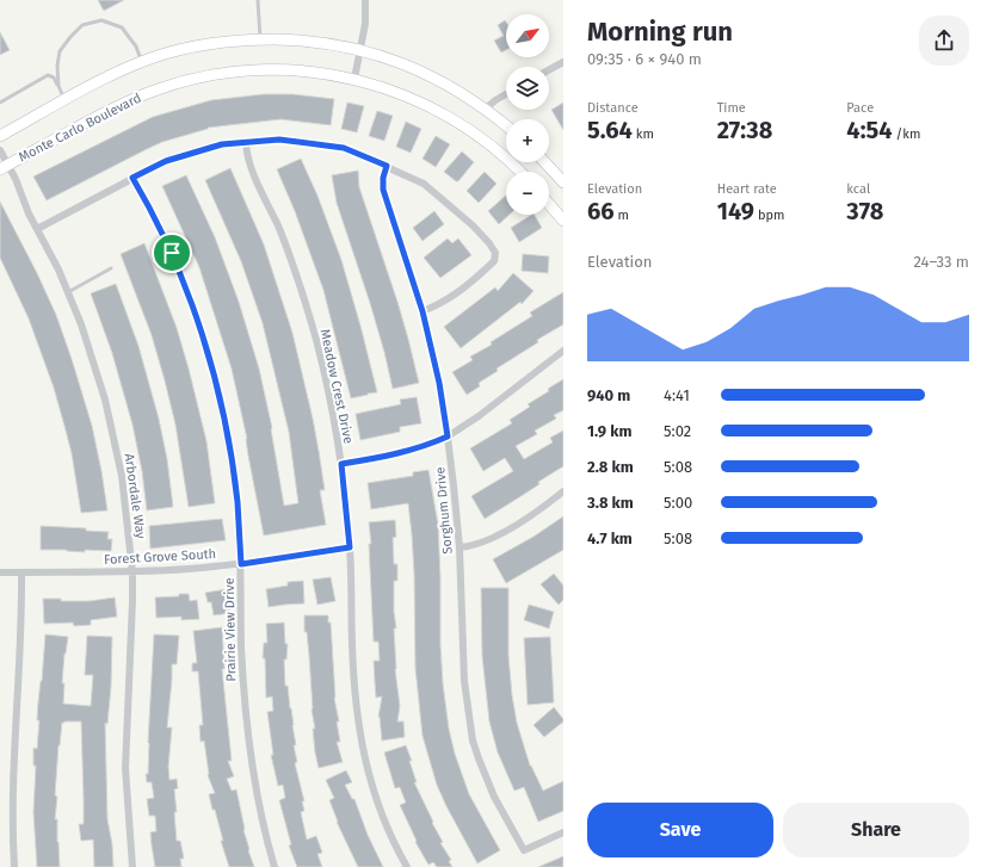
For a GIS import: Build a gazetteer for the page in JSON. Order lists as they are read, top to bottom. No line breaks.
{"streets":{"main road":["Monte Carlo Boulevard"],"street":["Meadow Crest Drive","Arbordale Way","Sorghum Drive","Forest Grove South","Prairie View Drive"]},"crossings":[["Monte Carlo Boulevard","Arbordale Way"],["Meadow Crest Drive","Forest Grove South"],["Arbordale Way","Forest Grove South"],["Forest Grove South","Prairie View Drive"]],"north":"top right","page":{"heading":["Morning run","09:35 · 6 × 940 m"],"map_buttons":["+","−"],"stats":[["Distance","5.64 km"],["Time","27:38"],["Pace","4:54 /km"],["Elevation","66 m"],["Heart rate","149 bpm"],["kcal","378"]],"chart":["Elevation","24–33 m"],"list":[{"name":"940 m","note":"4:41"},{"name":"1.9 km","note":"5:02"},{"name":"2.8 km","note":"5:08"},{"name":"3.8 km","note":"5:00"},{"name":"4.7 km","note":"5:08"}],"buttons":["Save","Share"]}}
